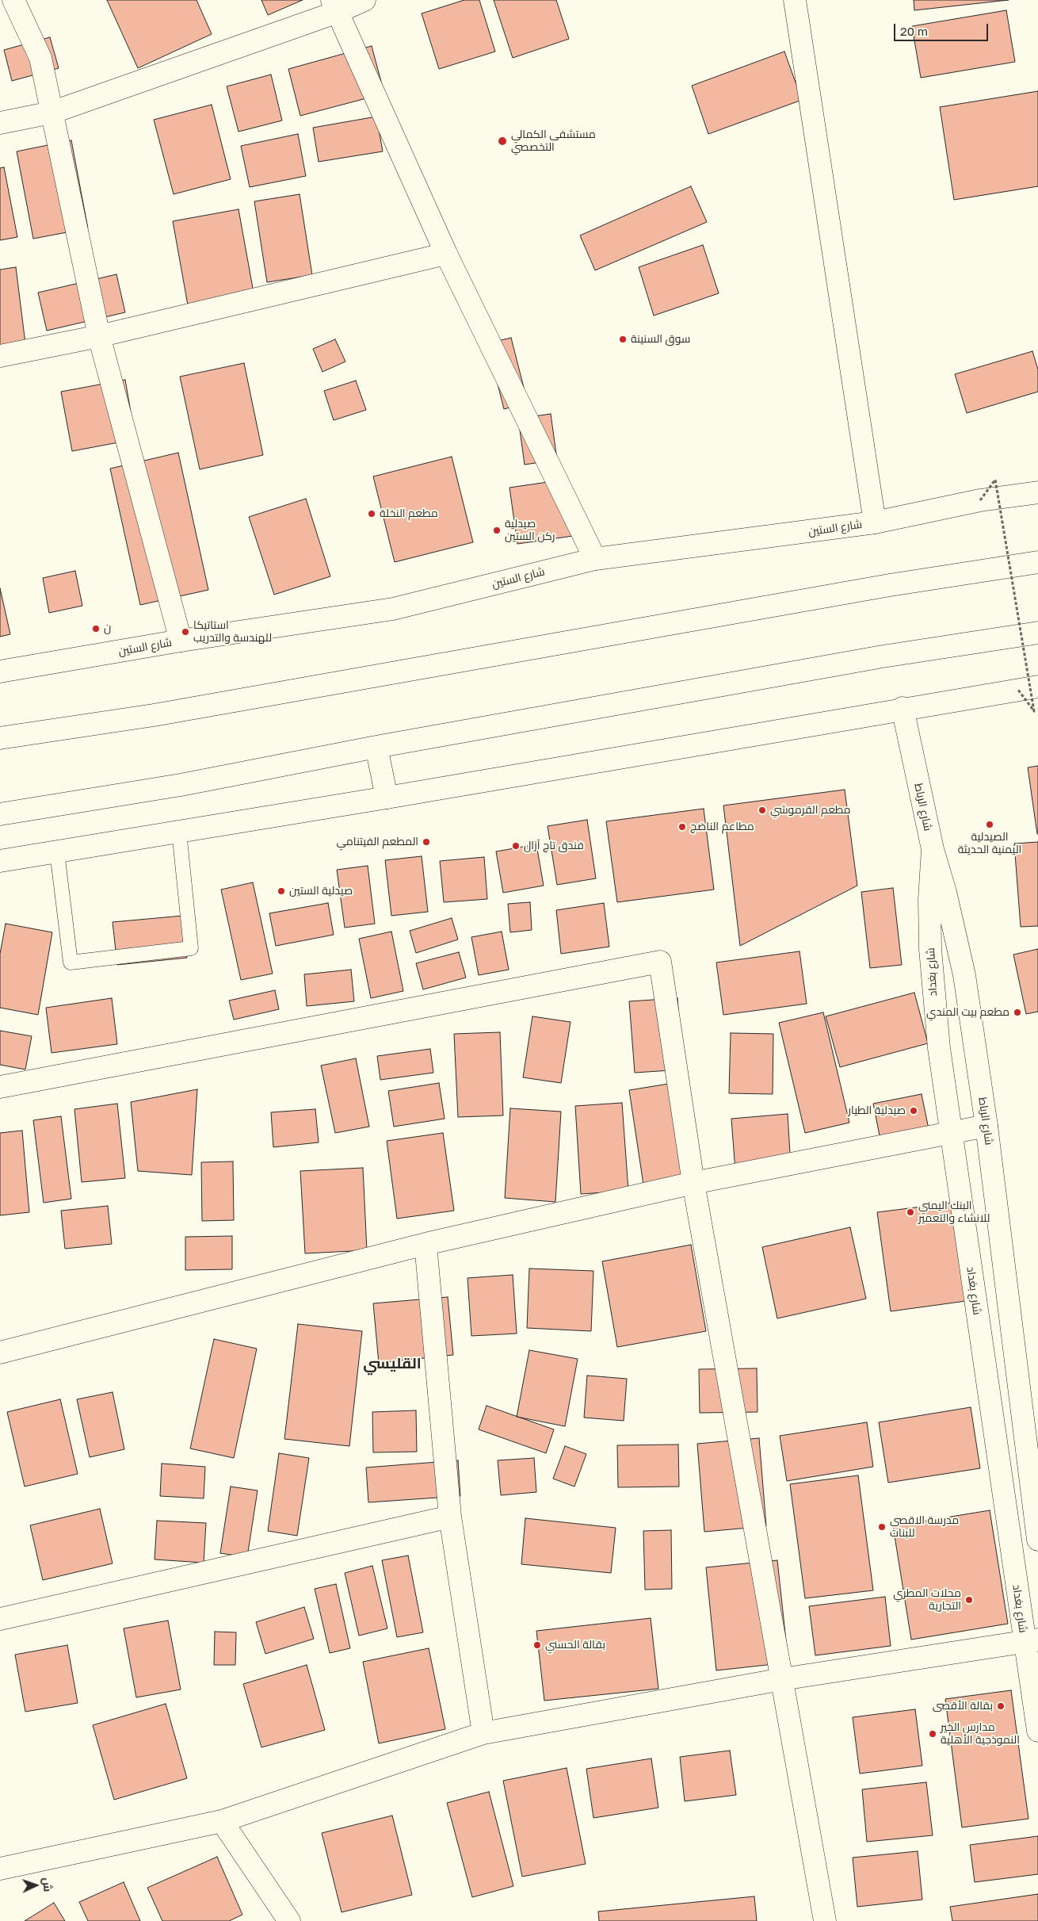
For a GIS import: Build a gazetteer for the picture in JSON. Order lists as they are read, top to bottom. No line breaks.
{"streets":{"main road":["شارع الستين","شارع الرباط","شارع بغداد"]},"crossings":[["شارع الرباط","شارع بغداد"]],"districts":["القليسي"],"places":["مستشفى الكمالي التخصصي","سوق السنينة","مطعم النخلة","صيدلية ركن الستين","ن","استاتيكا للهندسة والتدريب","مطعم القرموشي","الصيدلية اليمنية الحديثة","مطاعم الناضج","المطعم الفيتنامي","فندق تاج آزال","صيدلية الستين","مطعم بيت المندي","صيدلية الطيار","البنك اليمني للانشاء والتعمير","مدرسة الاقصى للبنات","محلات المطري التجارية","بقالة الحسني","بقالة الأقصى","مدارس الخير النموذجية الأهلية"],"scale_bar":"20 m","north":"right"}
